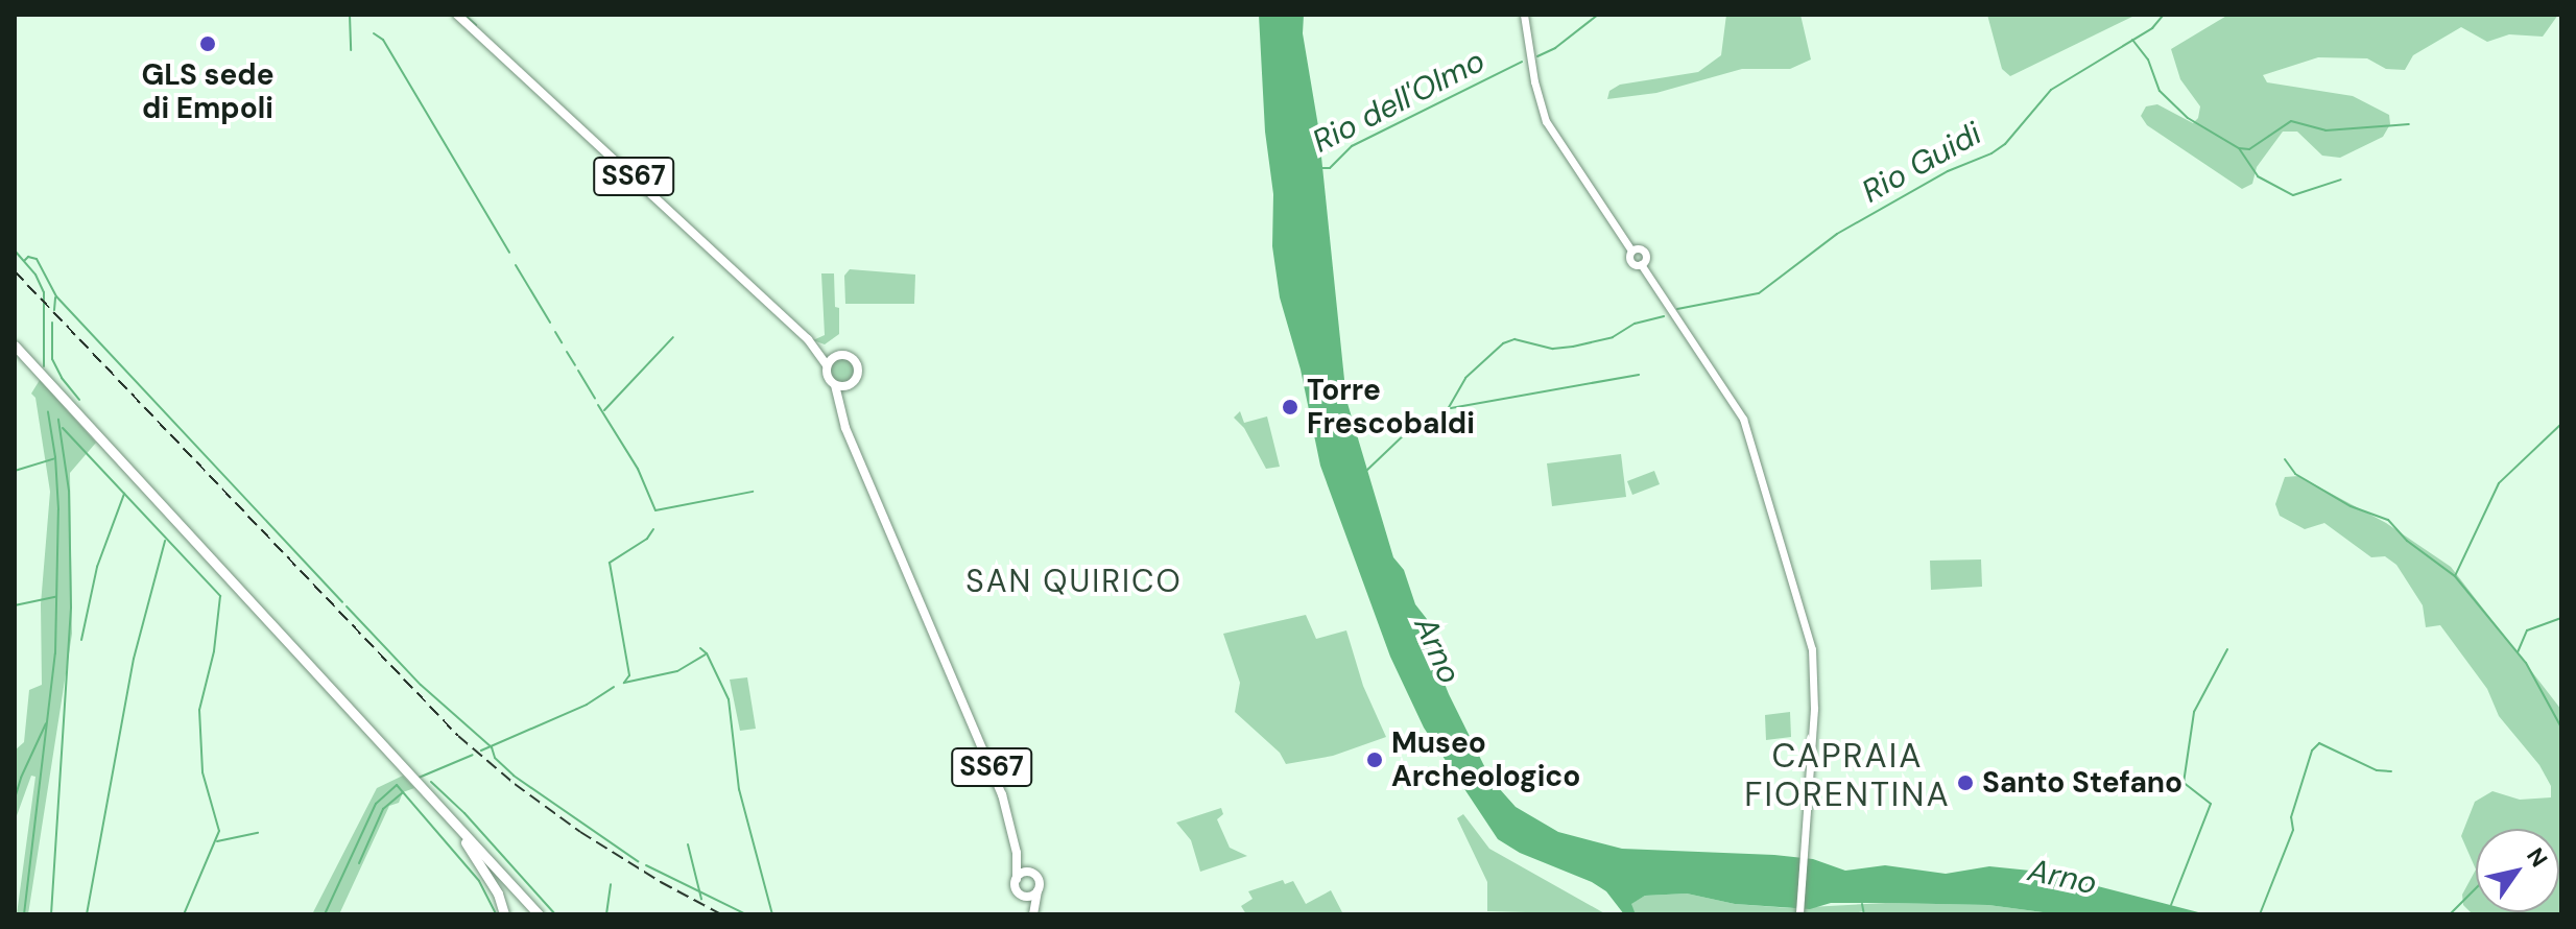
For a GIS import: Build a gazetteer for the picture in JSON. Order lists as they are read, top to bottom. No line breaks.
{"streets":{"main road":["SS67"]},"districts":["SAN QUIRICO","CAPRAIA FIORENTINA"],"water":["Rio dell'Olmo","Rio Guidi","Arno"],"places":["GLS sede di Empoli","Torre Frescobaldi","Museo Archeologico","Santo Stefano"],"north":"top right"}
